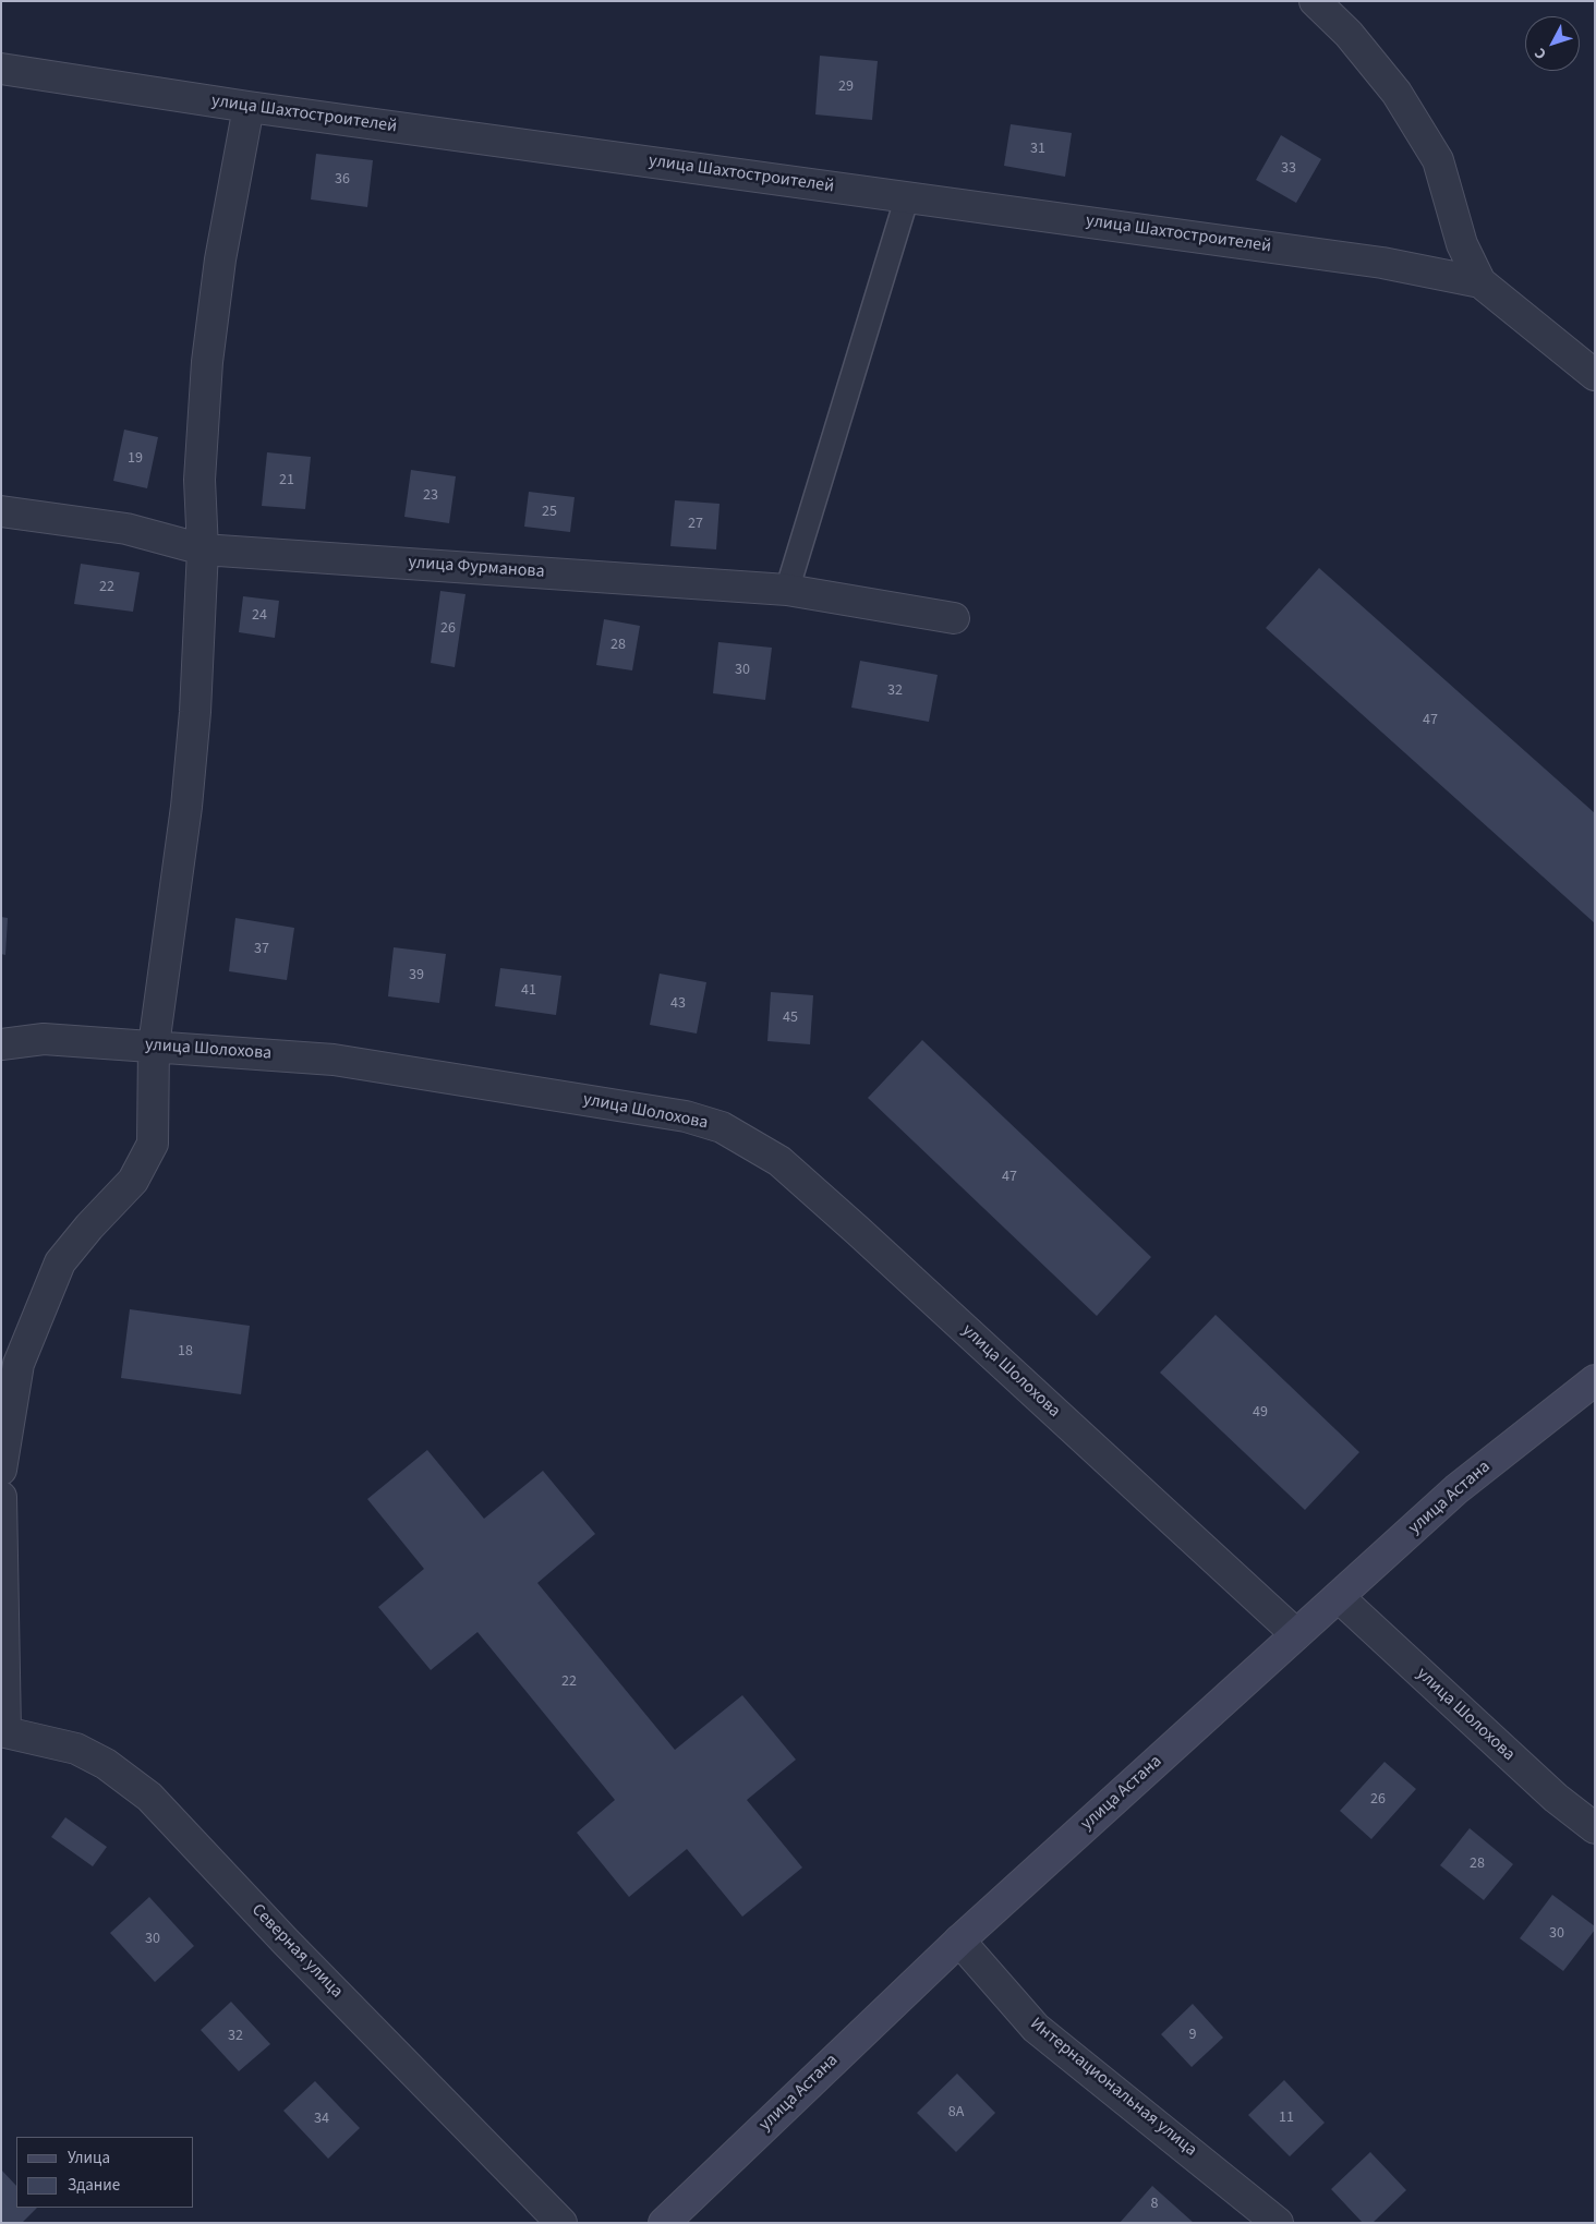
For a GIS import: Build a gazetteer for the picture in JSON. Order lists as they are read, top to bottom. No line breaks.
{"streets":{"street":["улица Шахтостроителей","улица Фурманова","улица Шолохова","улица Астана","Северная улица","Интернациональная улица"]},"crossings":[["улица Шолохова","улица Астана"],["улица Астана","Интернациональная улица"]],"house_numbers":["29","31","33","36","19","21","23","25","27","22","24","26","28","30","32","47","37","39","41","43","45","47","18","49","22","26","28","30","30","9","32","8А","11","34","8"],"legend":["Улица","Здание"],"north":"bottom left"}
